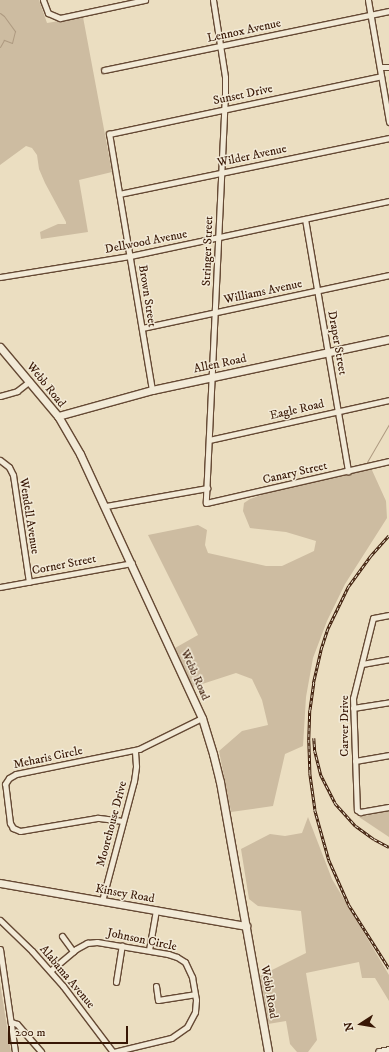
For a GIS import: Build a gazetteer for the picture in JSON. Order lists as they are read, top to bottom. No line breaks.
{"streets":{"street":["Lennox Avenue","Sunset Drive","Wilder Avenue","Dellwood Avenue","Stringer Street","Williams Avenue","Brown Street","Draper Street","Allen Road","Webb Road","Eagle Road","Canary Street","Wendell Avenue","Corner Street","Carver Drive","Meharis Circle","Moorehouse Drive","Kinsey Road","Johnson Circle","Alabama Avenue"]},"crossings":[["Lennox Avenue","Stringer Street"],["Sunset Drive","Stringer Street"],["Sunset Drive","Brown Street"],["Wilder Avenue","Stringer Street"],["Wilder Avenue","Brown Street"],["Dellwood Avenue","Stringer Street"],["Dellwood Avenue","Brown Street"],["Dellwood Avenue","Draper Street"],["Stringer Street","Williams Avenue"],["Stringer Street","Allen Road"],["Stringer Street","Eagle Road"],["Stringer Street","Canary Street"],["Williams Avenue","Brown Street"],["Williams Avenue","Draper Street"],["Brown Street","Allen Road"],["Draper Street","Allen Road"],["Draper Street","Eagle Road"],["Draper Street","Canary Street"],["Allen Road","Webb Road"],["Webb Road","Corner Street"],["Webb Road","Meharis Circle"],["Webb Road","Kinsey Road"],["Wendell Avenue","Corner Street"],["Meharis Circle","Moorehouse Drive"],["Moorehouse Drive","Kinsey Road"],["Johnson Circle","Alabama Avenue"]],"scale_bar":"200 m","north":"left"}
